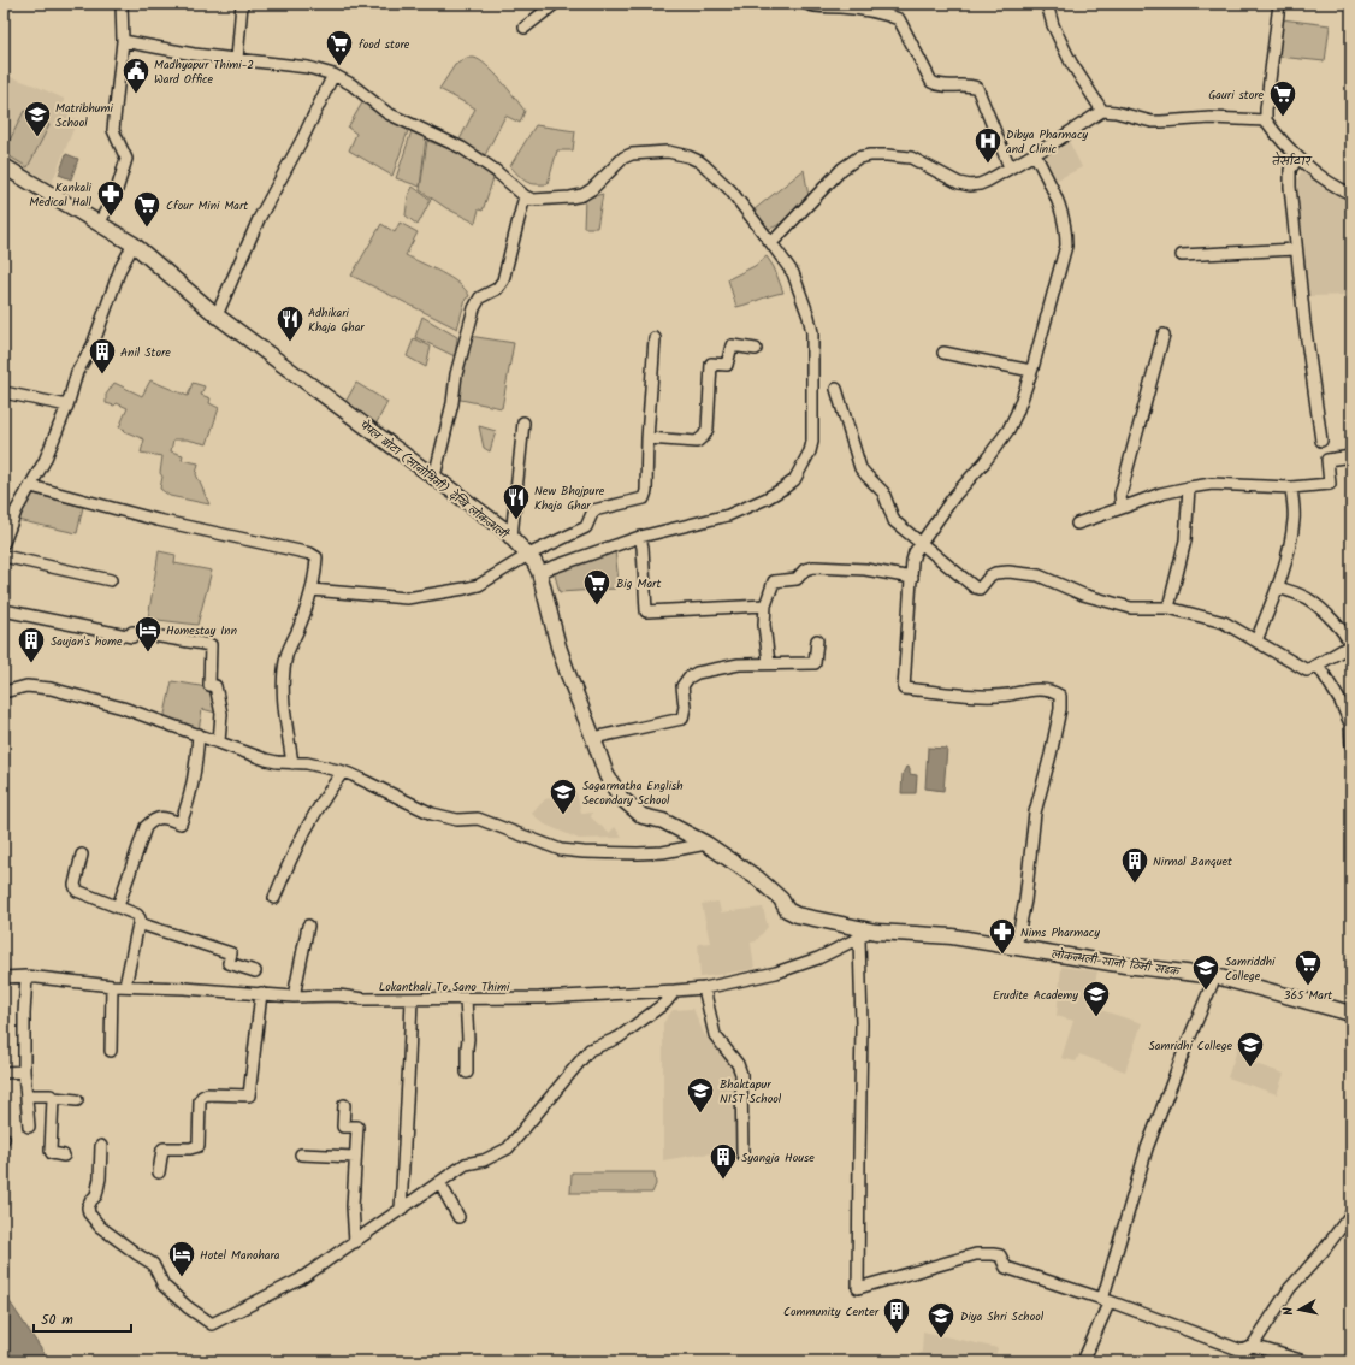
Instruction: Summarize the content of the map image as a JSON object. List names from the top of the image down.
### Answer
{
  "streets": {
    "main road": ["पेपल बोटा (सानोथिमी) देखि लोकन्थली", "लोकन्थली-सानो ठिमी सडक"],
    "street": ["Lokanthali To Sano Thimi"]
  },
  "crossings": [
    ["पेपल बोटा (सानोथिमी) देखि लोकन्थली", "लोकन्थली-सानो ठिमी सडक"],
    ["पेपल बोटा (सानोथिमी) देखि लोकन्थली", "Lokanthali To Sano Thimi"],
    ["लोकन्थली-सानो ठिमी सडक", "Lokanthali To Sano Thimi"]
  ],
  "districts": ["तेर्साटार"],
  "places": {
    "supermarket": [
      "food store",
      "Gauri store",
      "Cfour Mini Mart",
      "Big Mart",
      "365 Mart"
    ],
    "public building": ["Madhyapur Thimi-2 Ward Office"],
    "school or university": [
      "Matribhumi School",
      "Sagarmatha English Secondary School",
      "Samriddhi College",
      "Erudite Academy",
      "Samridhi College",
      "Bhaktapur NIST School",
      "Diya Shri School"
    ],
    "hospital": ["Dibya Pharmacy and Clinic"],
    "pharmacy": ["Kankali Medical Hall", "Nims Pharmacy"],
    "restaurant": ["Adhikari Khaja Ghar", "New Bhojpure Khaja Ghar"],
    "building": [
      "Anil Store",
      "Saujan's home",
      "Nirmal Banquet",
      "Syangja House",
      "Community Center"
    ],
    "hotel": ["Homestay Inn", "Hotel Manohara"]
  },
  "scale_bar": "50 m",
  "north": "left"
}
